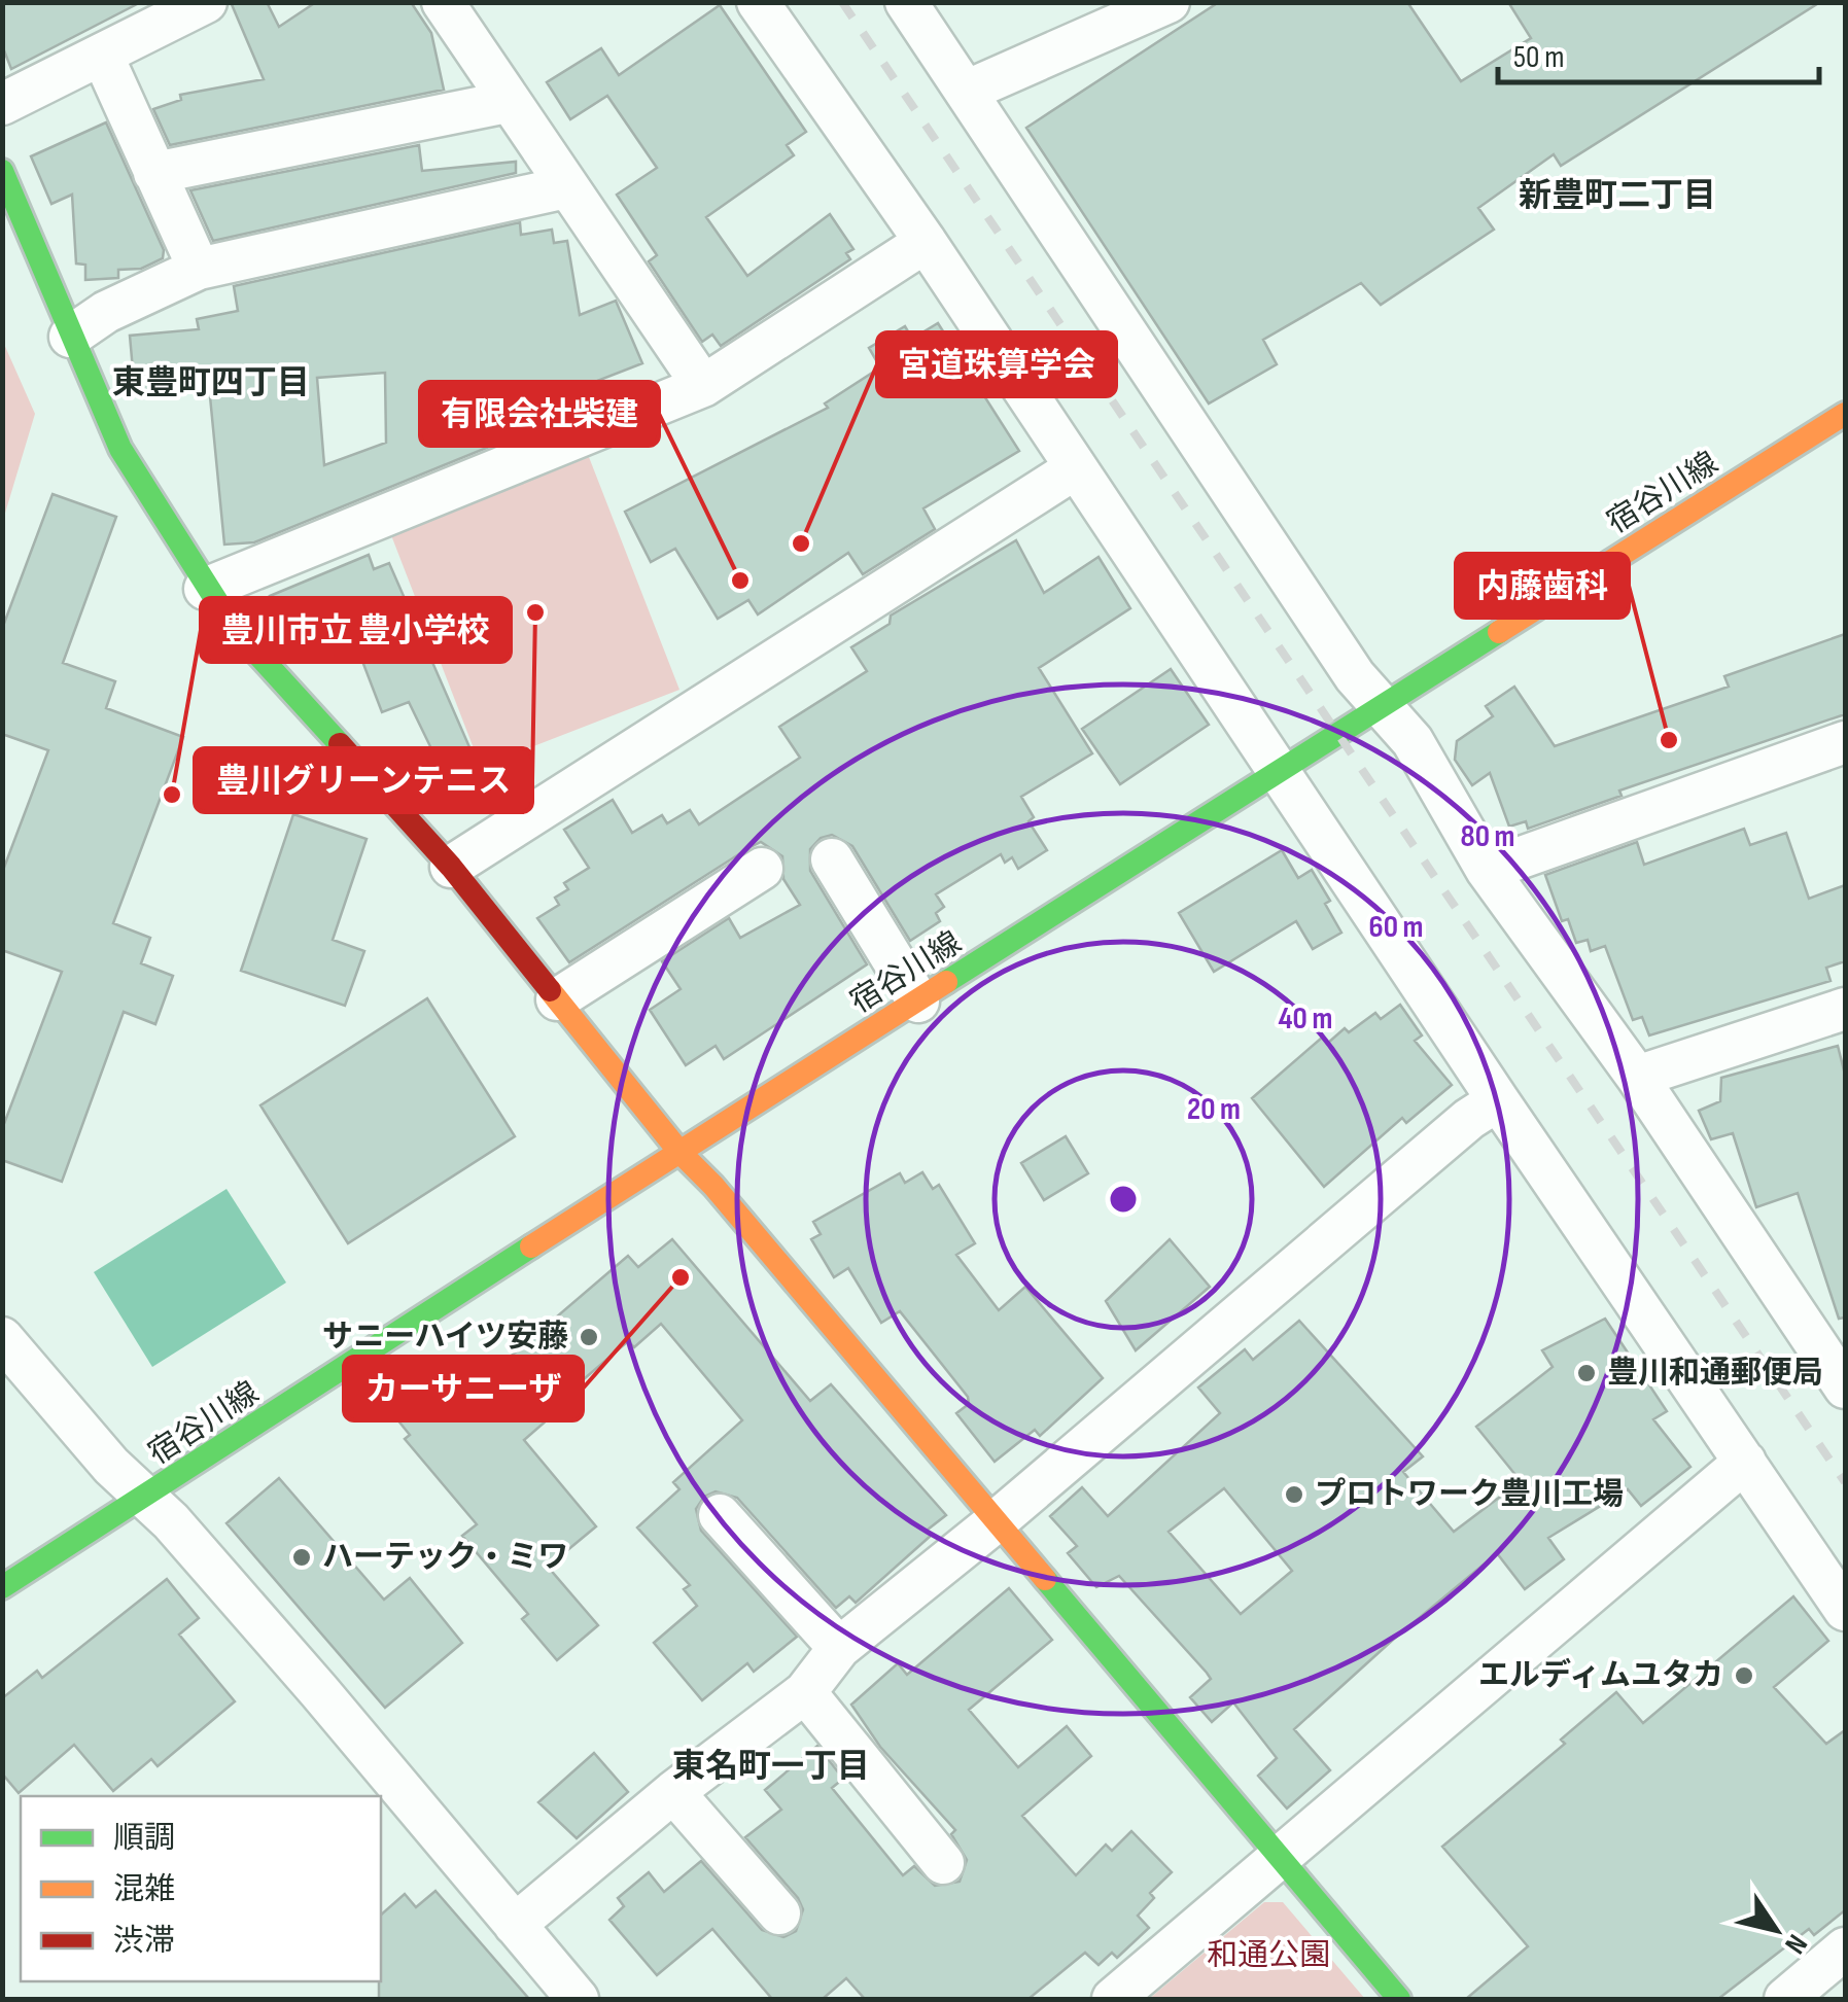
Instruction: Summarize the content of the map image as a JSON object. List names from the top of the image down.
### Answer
{
  "streets": {
    "street": ["宿谷川線"]
  },
  "districts": ["新豊町二丁目", "東豊町四丁目", "東名町一丁目"],
  "parks": ["和通公園"],
  "places": [
    "宮道珠算学会",
    "有限会社柴建",
    "豊川グリーンテニス",
    "内藤歯科",
    "豊川市立 豊小学校",
    "カーサニーザ",
    "サニーハイツ安藤",
    "豊川和通郵便局",
    "プロトワーク豊川工場",
    "ハーテック・ミワ",
    "エルディムユタカ"
  ],
  "legend": ["順調", "混雑", "渋滞"],
  "scale_bar": "50 m",
  "north": "bottom right",
  "rings": [
    "80 m",
    "60 m",
    "40 m",
    "20 m"
  ]
}
